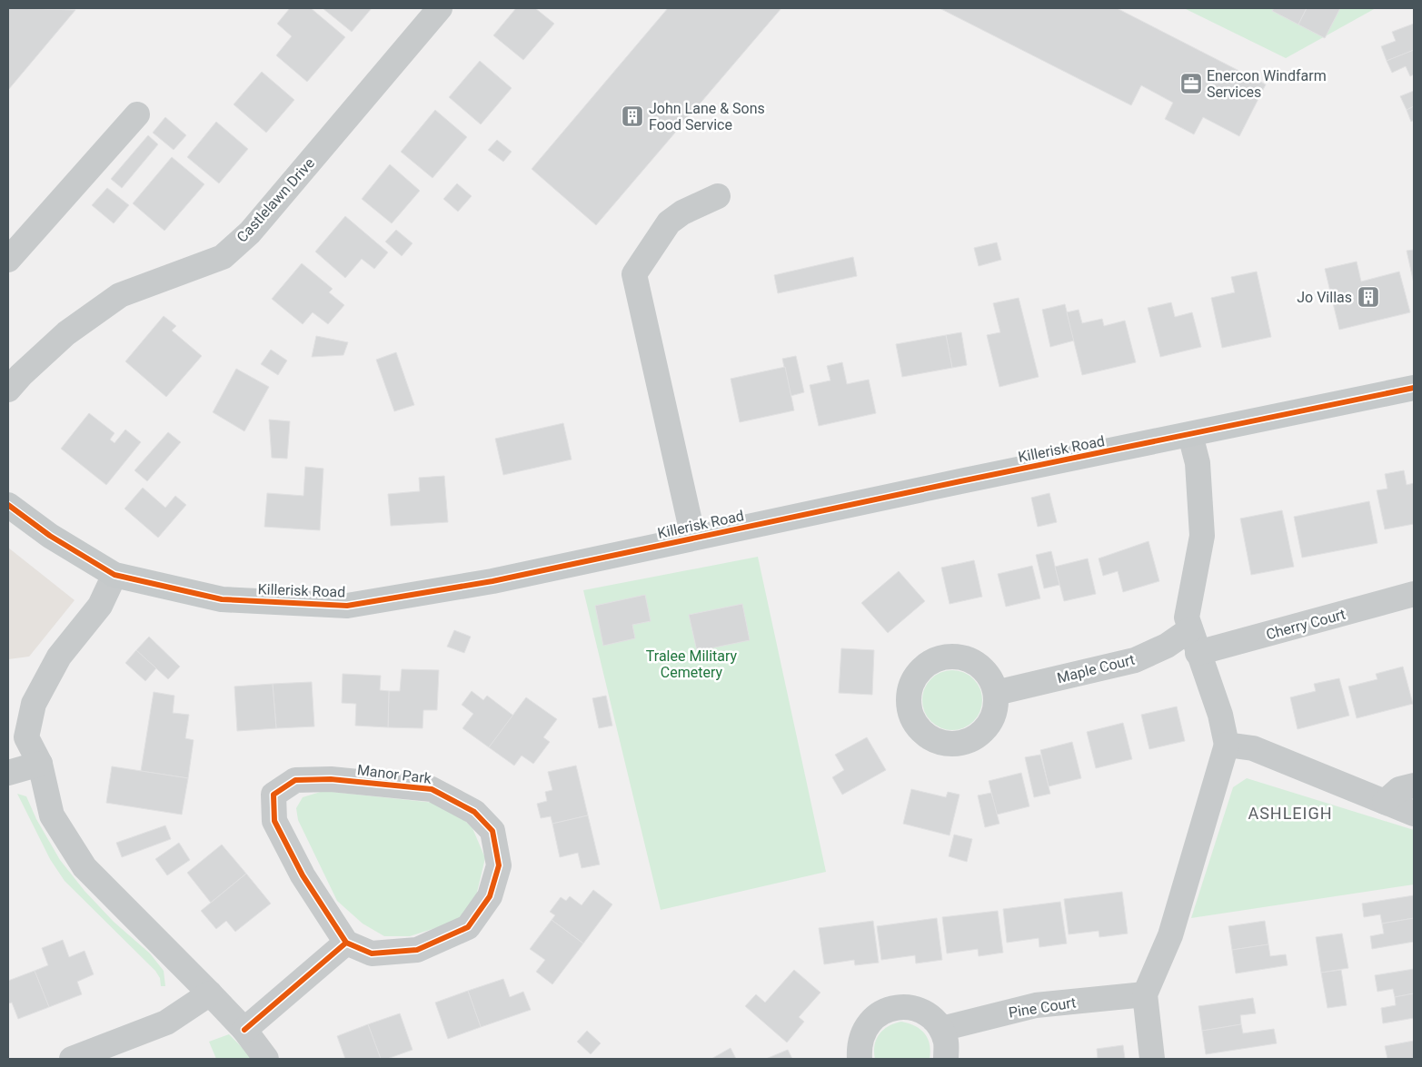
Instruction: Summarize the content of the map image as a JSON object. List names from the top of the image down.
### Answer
{
  "streets": {
    "main road": ["Killerisk Road"],
    "street": [
      "Castlelawn Drive",
      "Cherry Court",
      "Maple Court",
      "Manor Park",
      "Pine Court"
    ]
  },
  "districts": ["ASHLEIGH"],
  "parks": ["Tralee Military Cemetery"],
  "places": {
    "office": ["Enercon Windfarm Services"],
    "building": ["John Lane & Sons Food Service", "Jo Villas"]
  }
}
